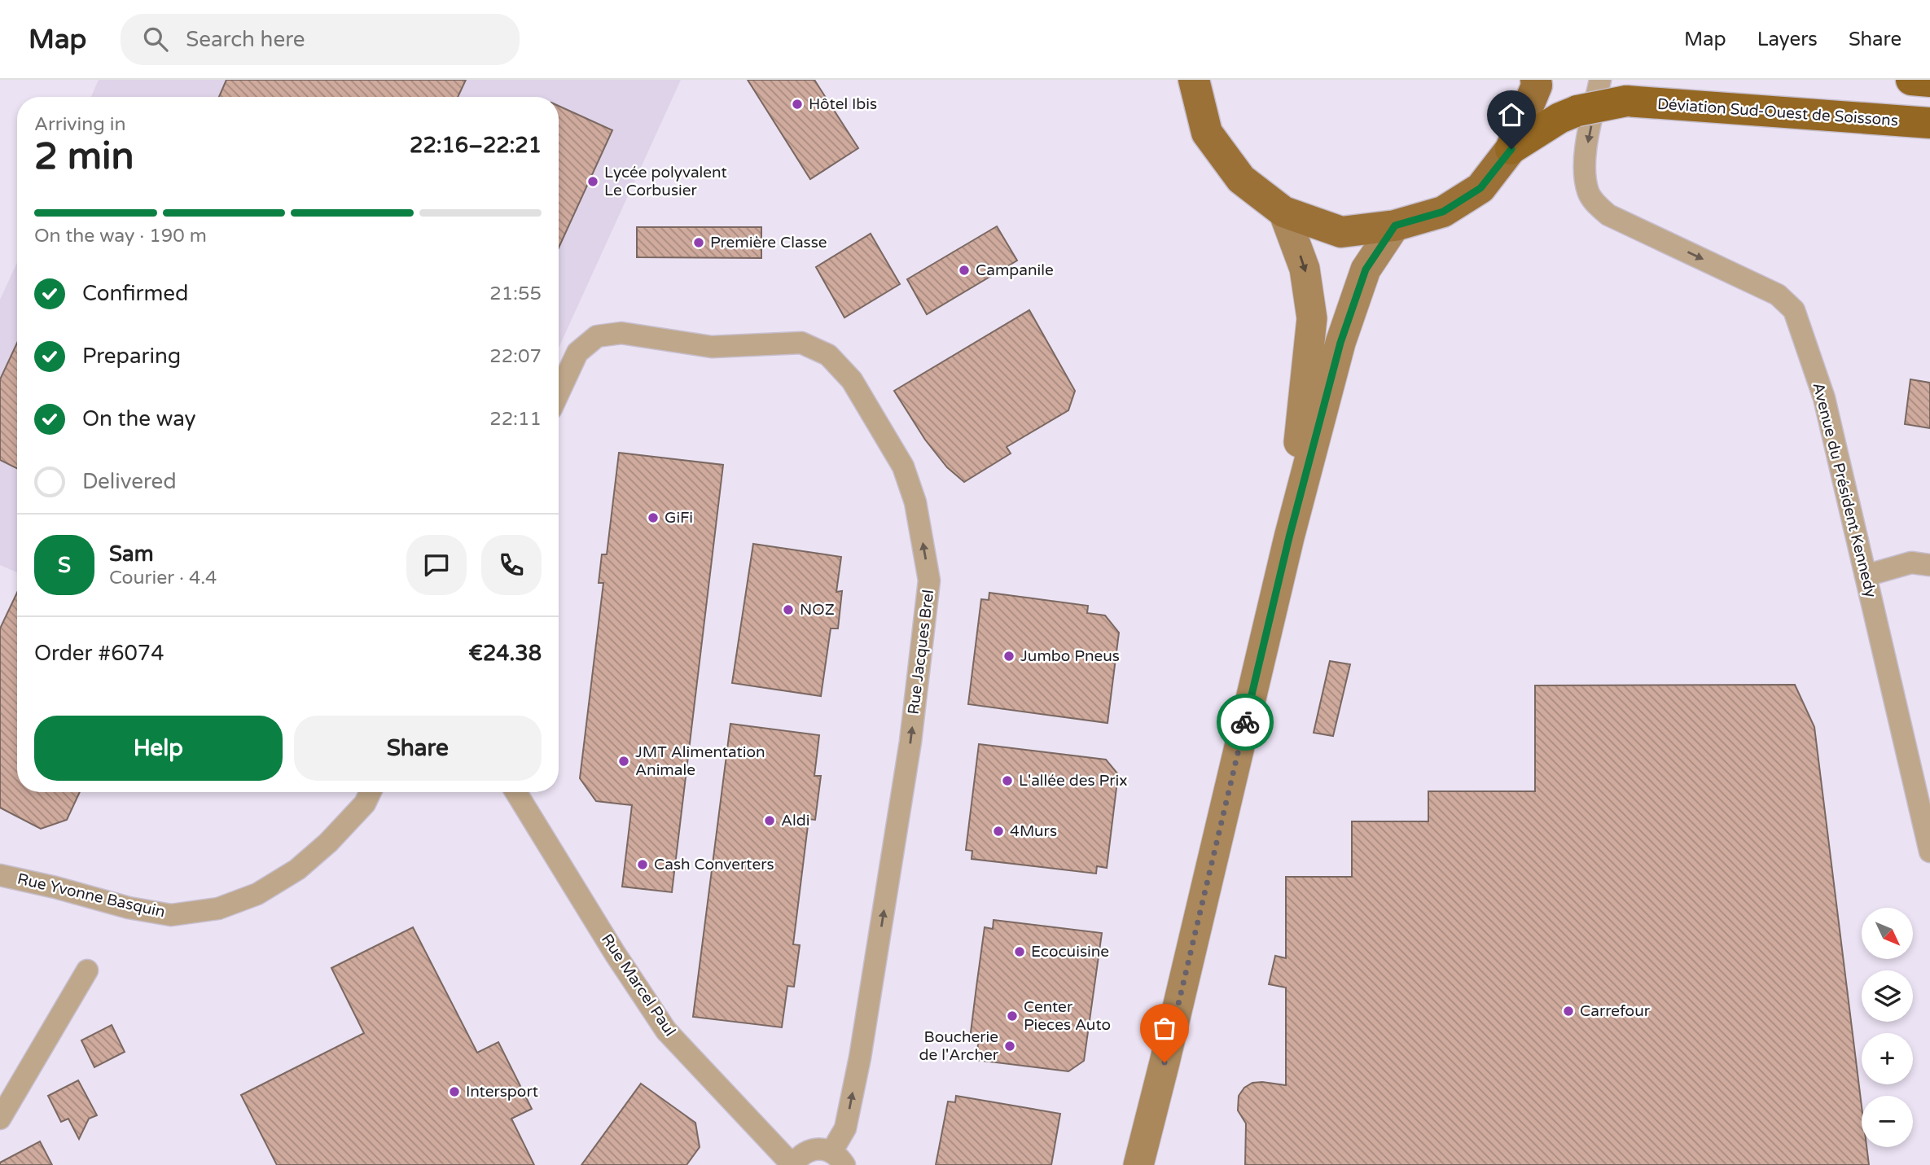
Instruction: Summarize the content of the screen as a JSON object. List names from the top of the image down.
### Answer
{
  "streets": {
    "highway": ["Déviation Sud-Ouest de Soissons"],
    "street": [
      "Avenue du Président Kennedy",
      "Rue Jacques Brel",
      "Rue Yvonne Basquin",
      "Rue Marcel Paul"
    ]
  },
  "one_way": ["Avenue du Président Kennedy"],
  "places": [
    "Hôtel Ibis",
    "Lycée polyvalent Le Corbusier",
    "Première Classe",
    "Campanile",
    "GiFi",
    "NOZ",
    "Jumbo Pneus",
    "JMT Alimentation Animale",
    "L'allée des Prix",
    "Aldi",
    "4Murs",
    "Cash Converters",
    "Ecocuisine",
    "Carrefour",
    "Center Pieces Auto",
    "Boucherie de l'Archer",
    "Intersport"
  ],
  "north": "bottom right",
  "page": {
    "header": "Map",
    "search": "Search here",
    "nav": ["Map", "Layers", "Share"],
    "heading": ["2 min", "Arriving in", "22:16–22:21"],
    "panel": [
      "Sam",
      "Courier · 4.4",
      "Order #6074",
      "€24.38"
    ],
    "bar": "On the way · 190 m",
    "list": [
      ["Confirmed", "21:55"],
      ["Preparing", "22:07"],
      ["On the way", "22:11"],
      "Delivered"
    ],
    "round": "S",
    "buttons": ["Help", "Share"],
    "map_buttons": ["+", "−"]
  }
}
